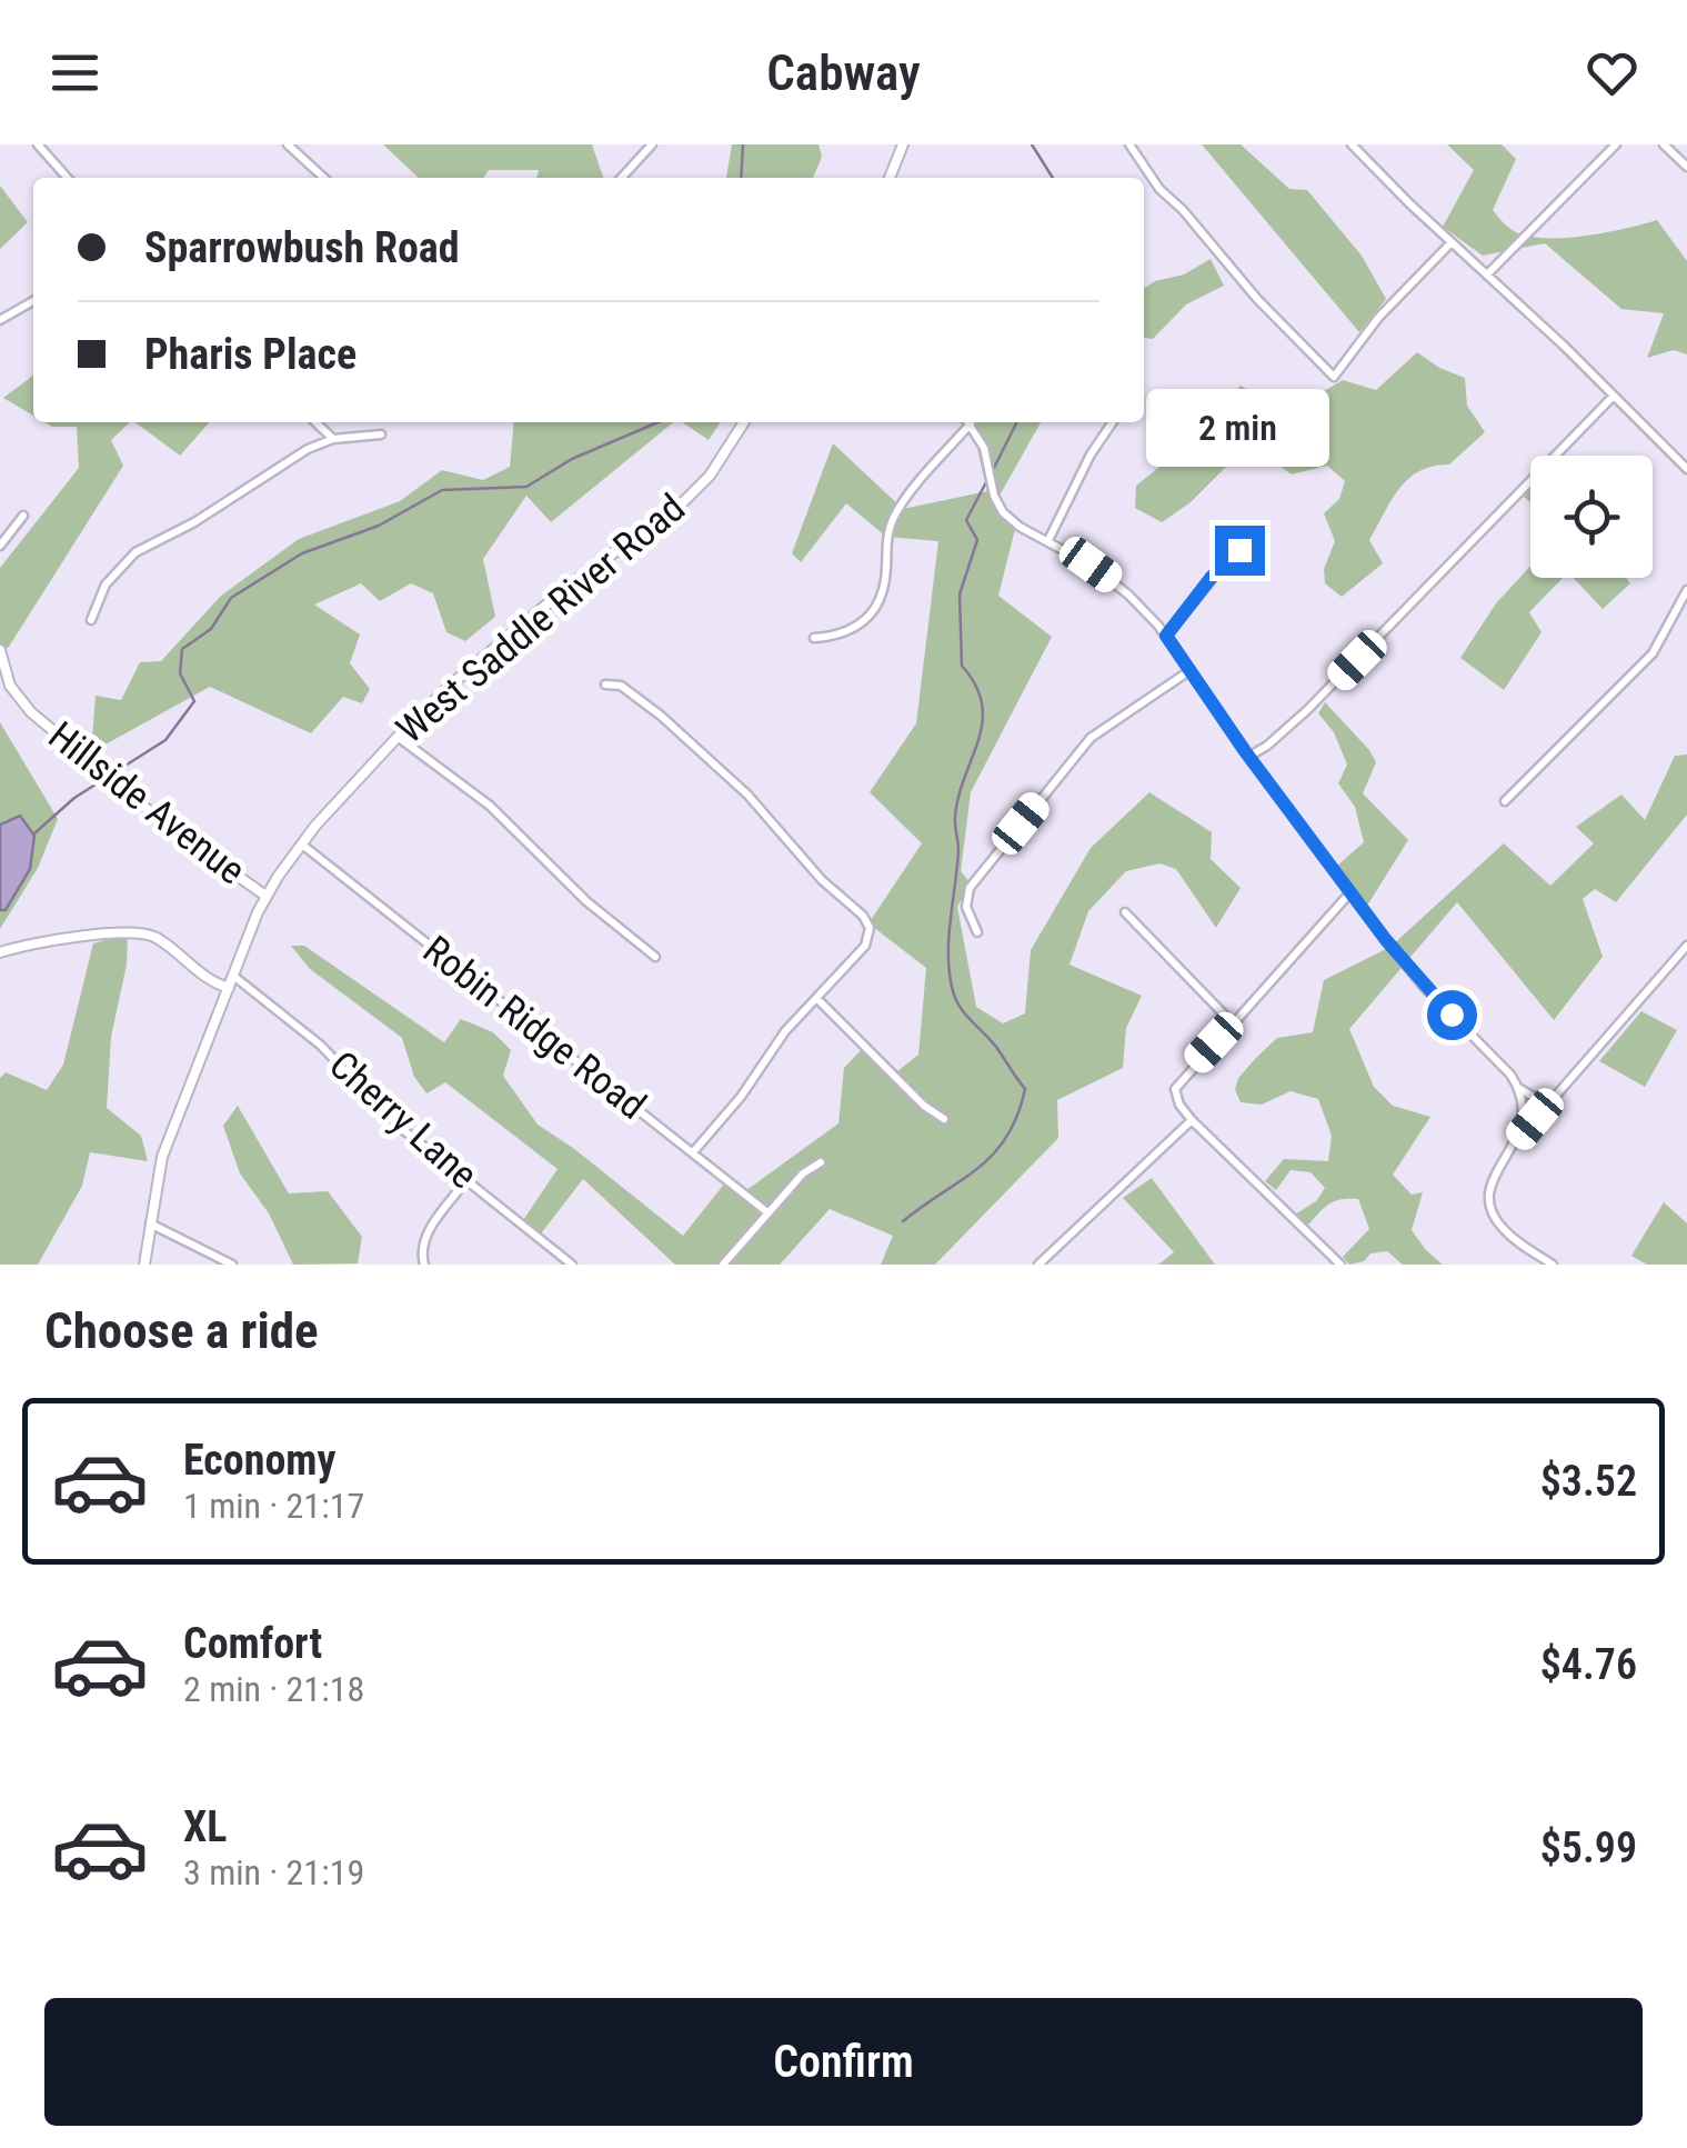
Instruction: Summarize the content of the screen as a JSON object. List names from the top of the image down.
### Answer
{
  "streets": {
    "street": [
      "West Saddle River Road",
      "Hillside Avenue",
      "Robin Ridge Road",
      "Cherry Lane"
    ]
  },
  "crossings": [
    ["West Saddle River Road", "Hillside Avenue"],
    ["West Saddle River Road", "Robin Ridge Road"],
    ["West Saddle River Road", "Cherry Lane"]
  ],
  "page": {
    "header": "Cabway",
    "banner": ["Sparrowbush Road", "Pharis Place"],
    "bubble": "2 min",
    "heading": "Choose a ride",
    "list": [
      {
        "name": "Economy",
        "note": "1 min · 21:17",
        "value": "$3.52"
      },
      {
        "name": "Comfort",
        "note": "2 min · 21:18",
        "value": "$4.76"
      },
      {
        "name": "XL",
        "note": "3 min · 21:19",
        "value": "$5.99"
      }
    ],
    "buttons": "Confirm"
  }
}
